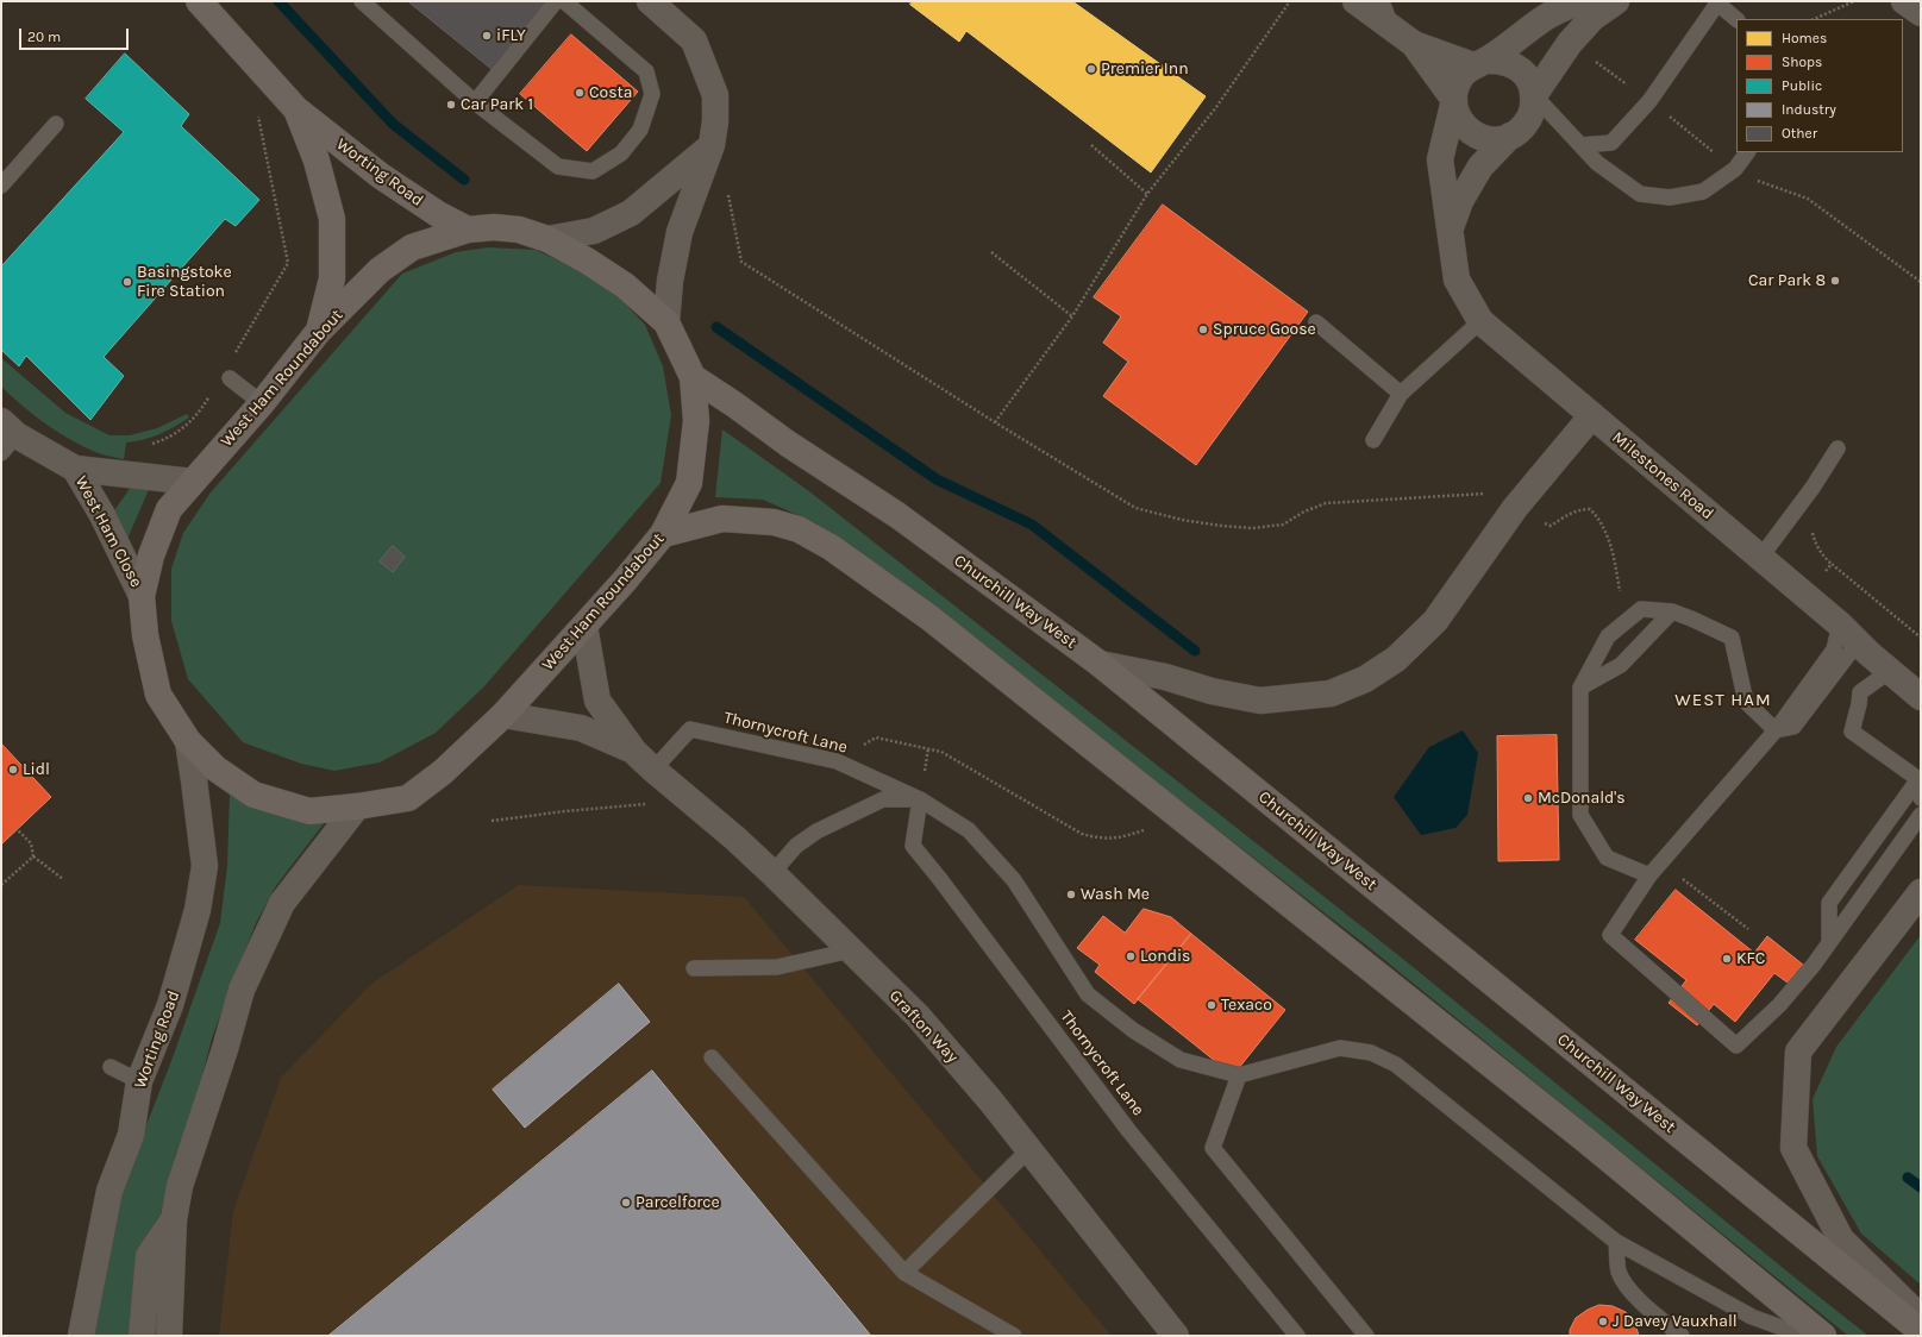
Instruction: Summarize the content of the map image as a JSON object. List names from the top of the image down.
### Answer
{
  "streets": {
    "main road": ["Worting Road", "West Ham Roundabout", "Churchill Way West"],
    "street": ["Milestones Road", "West Ham Close", "Grafton Way"],
    "lane": ["Thornycroft Lane"]
  },
  "crossings": [
    ["Worting Road", "West Ham Roundabout"],
    ["West Ham Roundabout", "West Ham Close"],
    ["West Ham Roundabout", "Churchill Way West"],
    ["West Ham Roundabout", "Grafton Way"],
    ["Thornycroft Lane", "Grafton Way"]
  ],
  "districts": ["WEST HAM"],
  "places": [
    "iFLY",
    "Premier Inn",
    "Costa",
    "Car Park 1",
    "Car Park 8",
    "Basingstoke Fire Station",
    "Spruce Goose",
    "Lidl",
    "McDonald's",
    "Wash Me",
    "Londis",
    "KFC",
    "Texaco",
    "Parcelforce",
    "J Davey Vauxhall"
  ],
  "legend": [
    "Homes",
    "Shops",
    "Public",
    "Industry",
    "Other"
  ],
  "scale_bar": "20 m"
}
